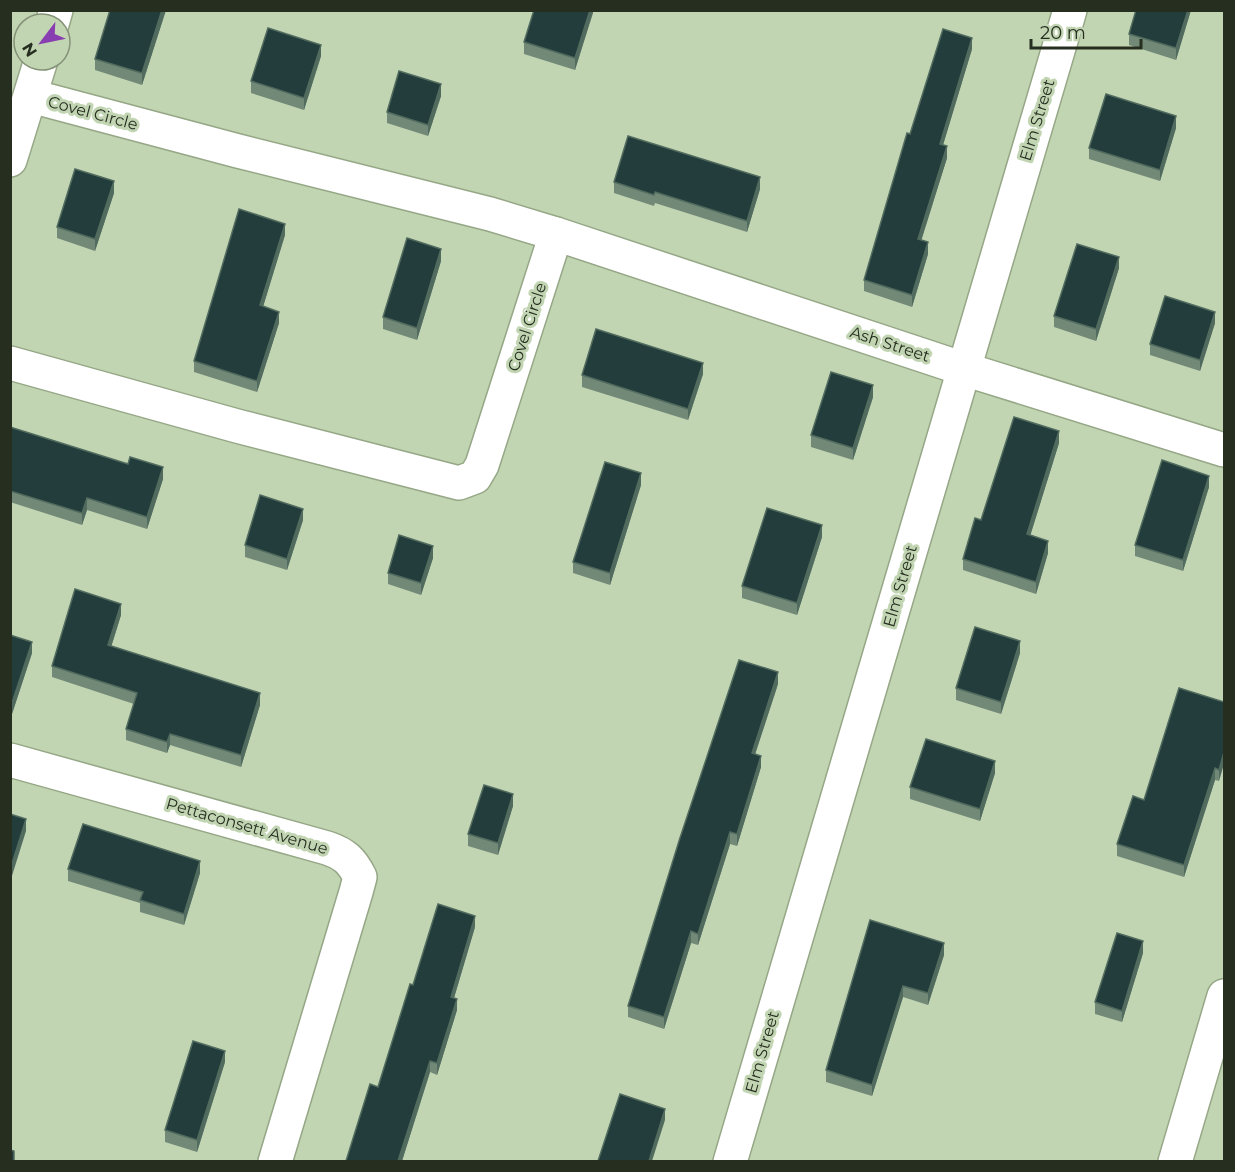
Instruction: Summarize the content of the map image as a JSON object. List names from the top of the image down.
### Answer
{
  "streets": {
    "street": [
      "Covel Circle",
      "Elm Street",
      "Ash Street",
      "Pettaconsett Avenue"
    ]
  },
  "crossings": [
    ["Covel Circle", "Ash Street"],
    ["Elm Street", "Ash Street"]
  ],
  "scale_bar": "20 m",
  "north": "bottom left"
}
